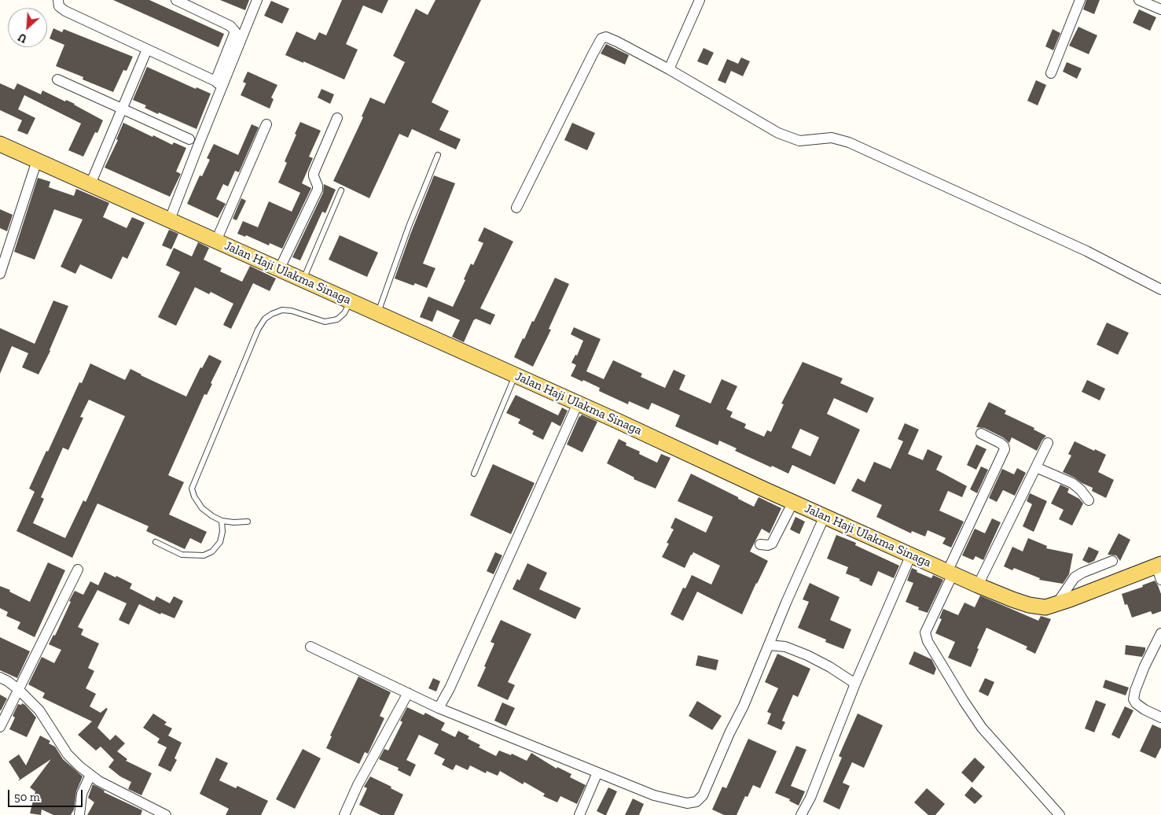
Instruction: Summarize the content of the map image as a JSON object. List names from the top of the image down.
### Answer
{
  "streets": {
    "main road": ["Jalan Haji Ulakma Sinaga"]
  },
  "scale_bar": "50 m",
  "north": "bottom left"
}
